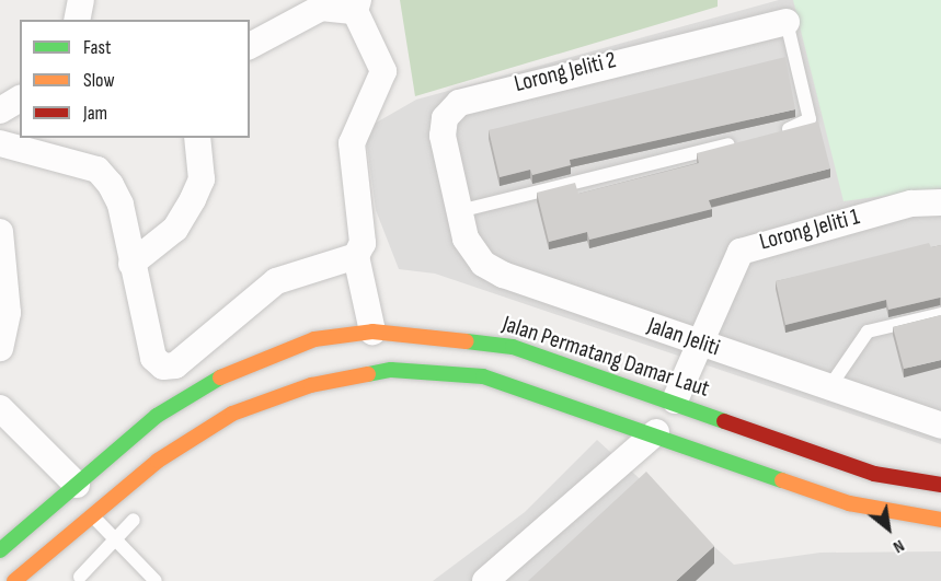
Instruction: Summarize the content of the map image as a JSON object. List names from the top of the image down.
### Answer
{
  "streets": {
    "highway": ["Jalan Permatang Damar Laut"],
    "street": ["Lorong Jeliti 2", "Lorong Jeliti 1", "Jalan Jeliti"]
  },
  "crossings": [
    ["Lorong Jeliti 2", "Jalan Jeliti"],
    ["Lorong Jeliti 1", "Jalan Jeliti"],
    ["Lorong Jeliti 1", "Jalan Permatang Damar Laut"]
  ],
  "legend": ["Fast", "Slow", "Jam"],
  "north": "bottom right"
}
